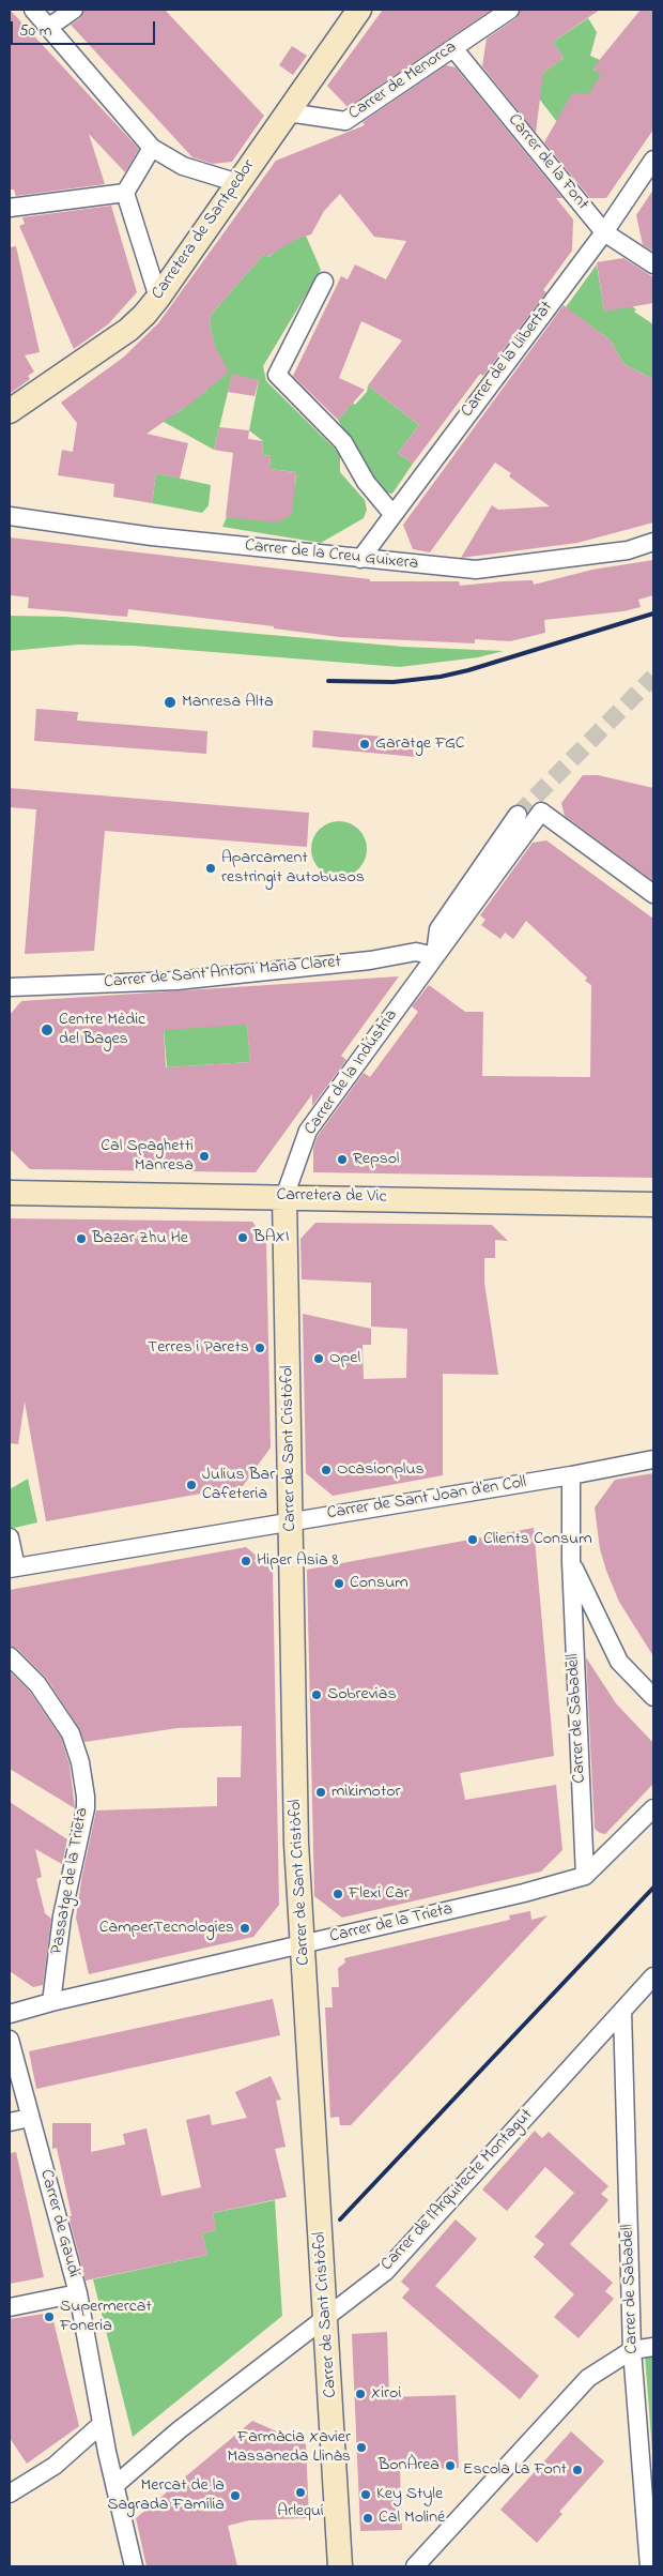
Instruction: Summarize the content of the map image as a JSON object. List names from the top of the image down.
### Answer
{
  "streets": {
    "street": [
      "Carrer de Menorca",
      "Carrer de la Font",
      "Carretera de Santpedor",
      "Carrer de la Llibertat",
      "Carrer de la Creu Guixera",
      "Carrer de Sant Antoni Maria Claret",
      "Carrer de la Indústria",
      "Carretera de Vic",
      "Carrer de Sant Cristòfol",
      "Carrer de Sant Joan d'en Coll",
      "Carrer de Sabadell",
      "Passatge de la Trieta",
      "Carrer de la Trieta",
      "Carrer de l'Arquitecte Montagut",
      "Carrer de Gaudí"
    ]
  },
  "crossings": [
    ["Carrer de Menorca", "Carrer de la Font"],
    ["Carrer de Menorca", "Carretera de Santpedor"],
    ["Carrer de la Font", "Carrer de la Llibertat"],
    ["Carrer de la Llibertat", "Carrer de la Creu Guixera"],
    ["Carrer de Sant Antoni Maria Claret", "Carrer de la Indústria"],
    ["Carrer de la Indústria", "Carretera de Vic"],
    ["Carrer de la Indústria", "Carrer de Sant Cristòfol"],
    ["Carretera de Vic", "Carrer de Sant Cristòfol"],
    ["Carrer de Sant Cristòfol", "Carrer de Sant Joan d'en Coll"],
    ["Carrer de Sant Cristòfol", "Carrer de la Trieta"],
    ["Carrer de Sant Cristòfol", "Carrer de l'Arquitecte Montagut"],
    ["Carrer de Sant Joan d'en Coll", "Carrer de Sabadell"],
    ["Carrer de Sabadell", "Carrer de la Trieta"],
    ["Carrer de Sabadell", "Carrer de l'Arquitecte Montagut"],
    ["Passatge de la Trieta", "Carrer de la Trieta"],
    ["Carrer de l'Arquitecte Montagut", "Carrer de Gaudí"]
  ],
  "places": [
    "Manresa Alta",
    "Garatge FGC",
    "Aparcament restringit autobusos",
    "Centre Mèdic del Bages",
    "Cal Spaghetti Manresa",
    "Repsol",
    "BAXI",
    "Bazar Zhu He",
    "Terres i Parets",
    "Opel",
    "Ocasionplus",
    "Julius Bar Cafeteria",
    "Clients Consum",
    "Hiper Asia 8",
    "Consum",
    "Sobrevias",
    "mikimotor",
    "Flexi Car",
    "CamperTecnologies",
    "Supermercat Foneria",
    "Xiroi",
    "Farmàcia Xavier Massaneda Llinàs",
    "BonÀrea",
    "Escola La Font",
    "Arlequí",
    "Key Style",
    "Mercat de la Sagrada Família",
    "Cal Moliné"
  ],
  "scale_bar": "50 m"
}
